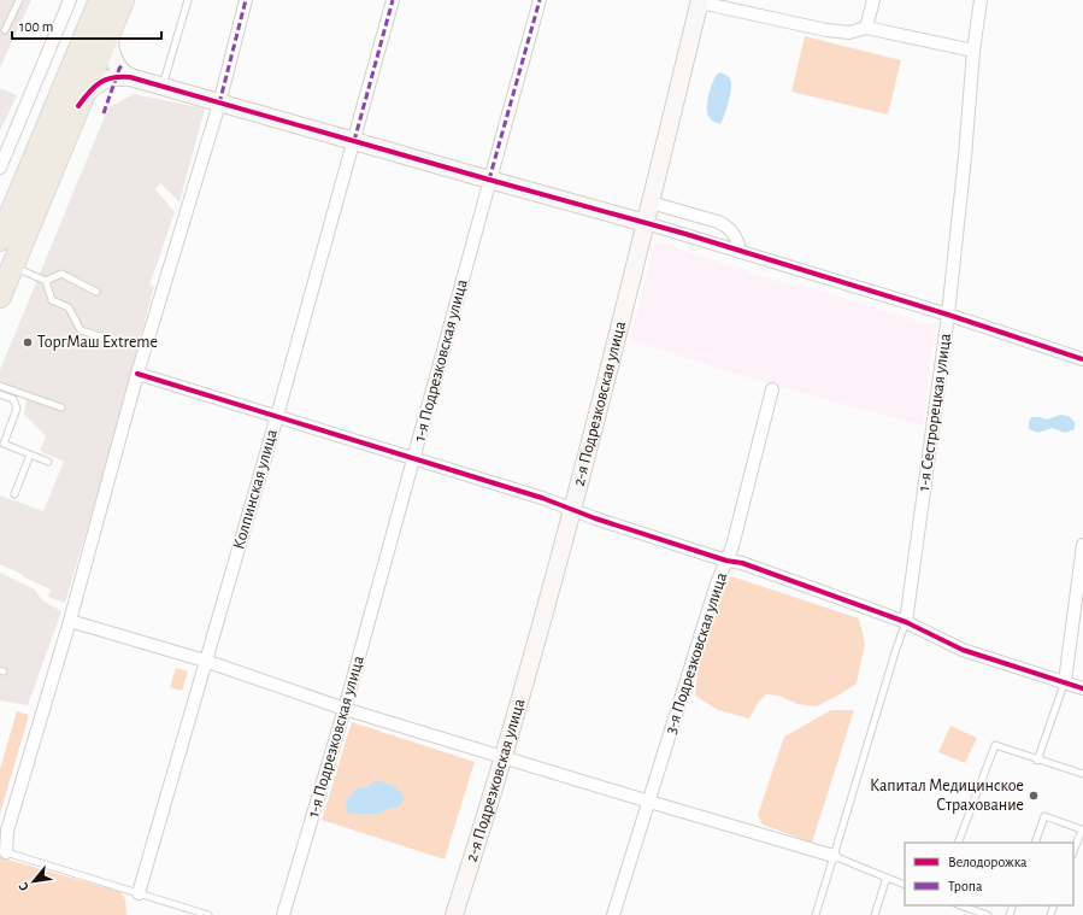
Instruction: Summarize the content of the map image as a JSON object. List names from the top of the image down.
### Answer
{
  "streets": {
    "street": [
      "1-я Подрезковская улица",
      "2-я Подрезковская улица",
      "1-я Сестрорецкая улица",
      "Колпинская улица",
      "3-я Подрезковская улица"
    ]
  },
  "places": ["ТоргМаш Extreme", "Капитал Медицинское Страхование"],
  "legend": ["Велодорожка", "Тропа"],
  "scale_bar": "100 m",
  "north": "bottom left"
}
